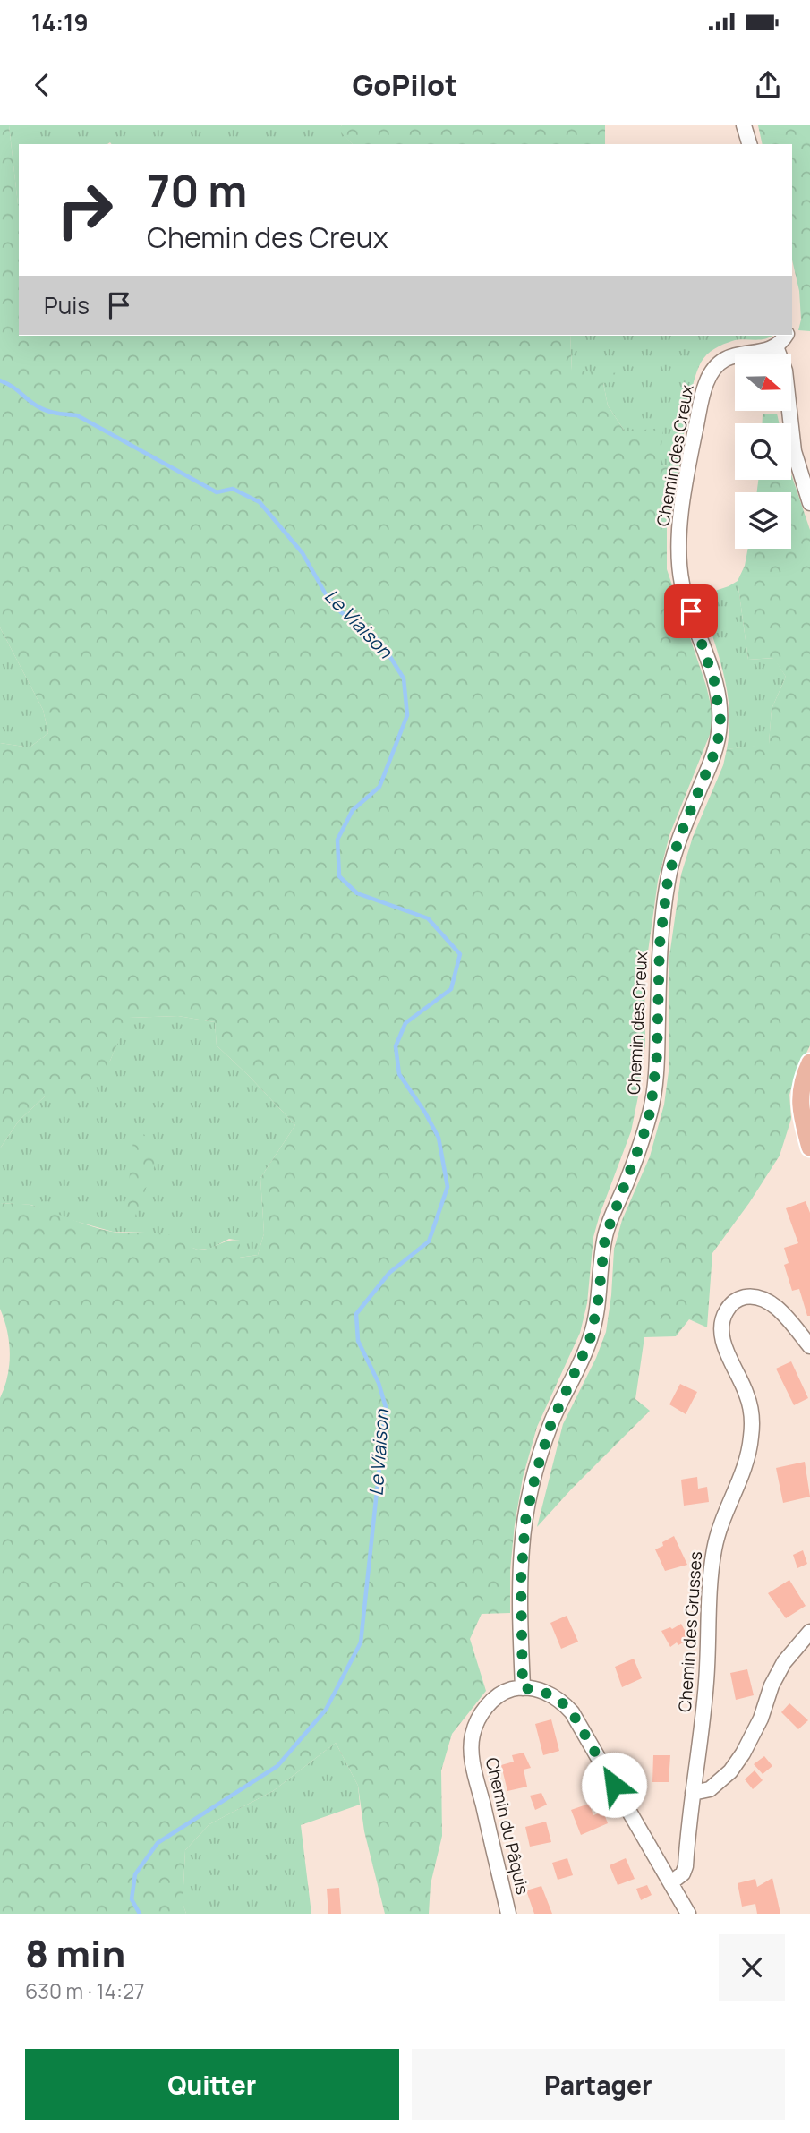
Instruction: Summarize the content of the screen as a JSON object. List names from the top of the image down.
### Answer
{
  "streets": {
    "street": ["Chemin des Creux", "Chemin des Grusses", "Chemin du Pâquis"]
  },
  "crossings": [
    ["Chemin des Creux", "Chemin du Pâquis"]
  ],
  "water": ["Le Viaison"],
  "north": "right",
  "page": {
    "status": "14:19",
    "header": "GoPilot",
    "turn": ["70 m", "Chemin des Creux"],
    "then": "Puis",
    "heading": ["8 min", "630 m · 14:27"],
    "buttons": ["Quitter", "Partager"]
  }
}
